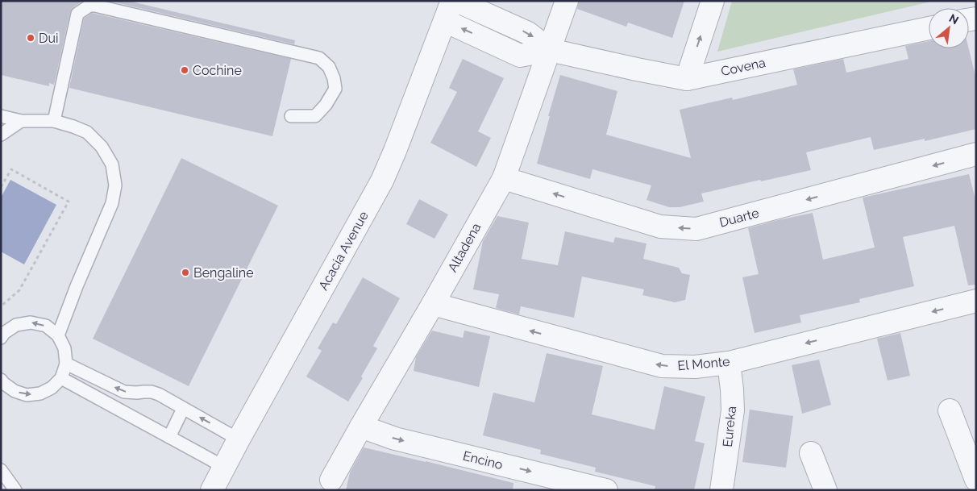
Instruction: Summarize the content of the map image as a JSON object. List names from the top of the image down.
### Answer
{
  "streets": {
    "street": [
      "Covena",
      "Duarte",
      "Altadena",
      "Acacia Avenue",
      "El Monte",
      "Eureka",
      "Encino"
    ]
  },
  "crossings": [
    ["Covena", "Altadena"],
    ["Covena", "Acacia Avenue"],
    ["Duarte", "Altadena"],
    ["Altadena", "El Monte"],
    ["Altadena", "Encino"],
    ["El Monte", "Eureka"]
  ],
  "one_way": ["Duarte", "El Monte", "Encino"],
  "places": ["Dui", "Cochine", "Bengaline"],
  "north": "top right"
}
